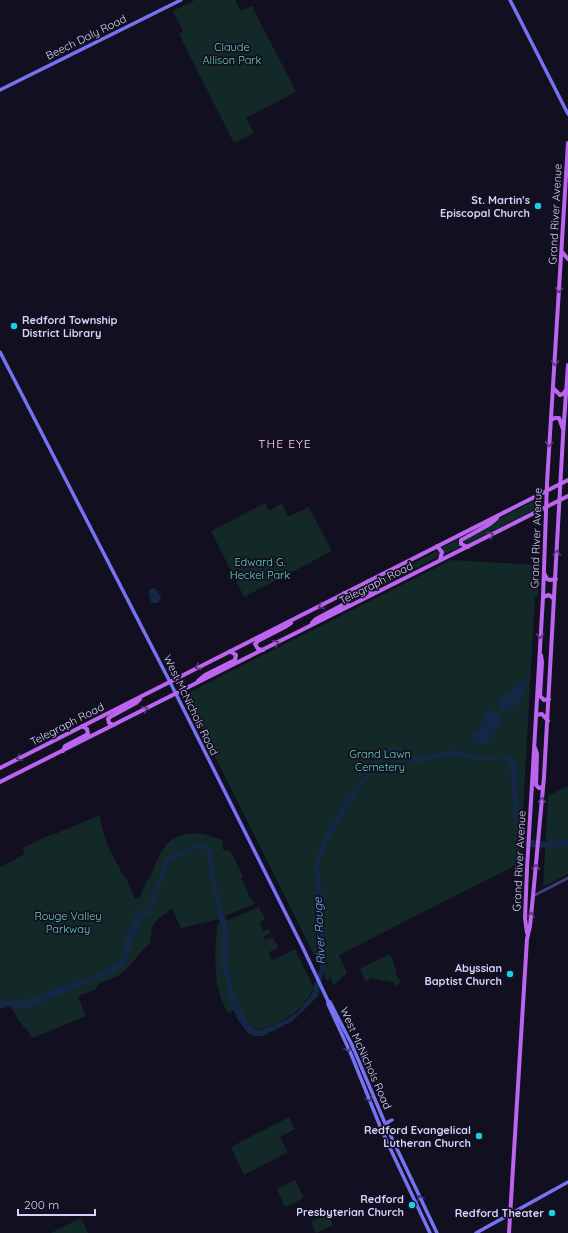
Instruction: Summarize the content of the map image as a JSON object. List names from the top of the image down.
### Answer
{
  "streets": {
    "main road": [
      "Beech Daly Road",
      "Grand River Avenue",
      "Telegraph Road",
      "West McNichols Road"
    ]
  },
  "crossings": [
    ["Grand River Avenue", "Telegraph Road"],
    ["Telegraph Road", "West McNichols Road"]
  ],
  "districts": ["THE EYE"],
  "water": ["River Rouge"],
  "parks": [
    "Claude Allison Park",
    "Edward G. Heckel Park",
    "Grand Lawn Cemetery",
    "Rouge Valley Parkway"
  ],
  "places": [
    "St. Martin's Episcopal Church",
    "Redford Township District Library",
    "Abyssian Baptist Church",
    "Redford Evangelical Lutheran Church",
    "Redford Presbyterian Church",
    "Redford Theater"
  ],
  "scale_bar": "200 m"
}
